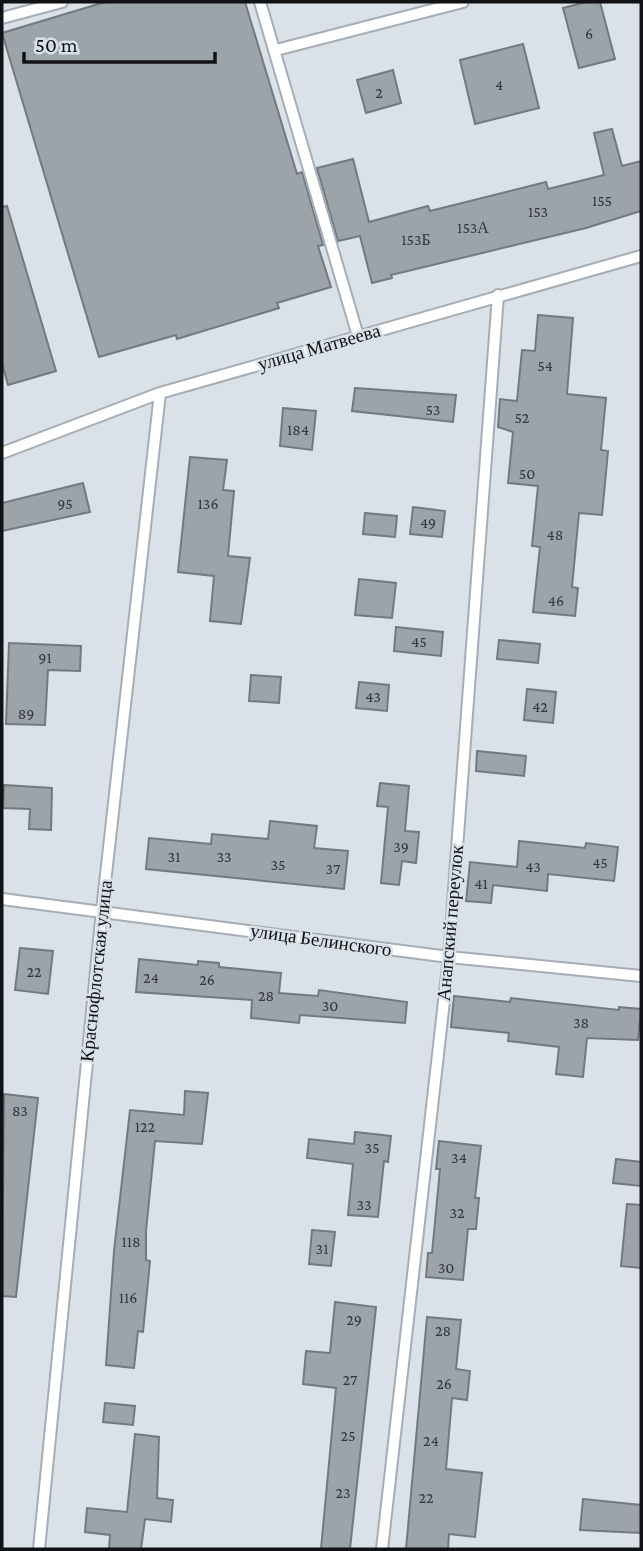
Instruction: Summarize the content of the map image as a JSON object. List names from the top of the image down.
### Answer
{
  "streets": {
    "lane": [
      "улица Матвеева",
      "Анапский переулок",
      "улица Белинского",
      "Краснофлотская улица"
    ]
  },
  "crossings": [
    ["улица Матвеева", "Анапский переулок"],
    ["улица Матвеева", "Краснофлотская улица"],
    ["Анапский переулок", "улица Белинского"],
    ["улица Белинского", "Краснофлотская улица"]
  ],
  "house_numbers": [
    "6",
    "4",
    "2",
    "155",
    "153",
    "153А",
    "153Б",
    "54",
    "53",
    "52",
    "184",
    "50",
    "95",
    "136",
    "49",
    "48",
    "46",
    "45",
    "91",
    "43",
    "42",
    "89",
    "39",
    "31",
    "33",
    "45",
    "35",
    "43",
    "37",
    "41",
    "22",
    "24",
    "26",
    "28",
    "30",
    "38",
    "83",
    "122",
    "35",
    "34",
    "33",
    "32",
    "118",
    "31",
    "30",
    "116",
    "29",
    "28",
    "27",
    "26",
    "25",
    "24",
    "23",
    "22"
  ],
  "scale_bar": "50 m"
}
